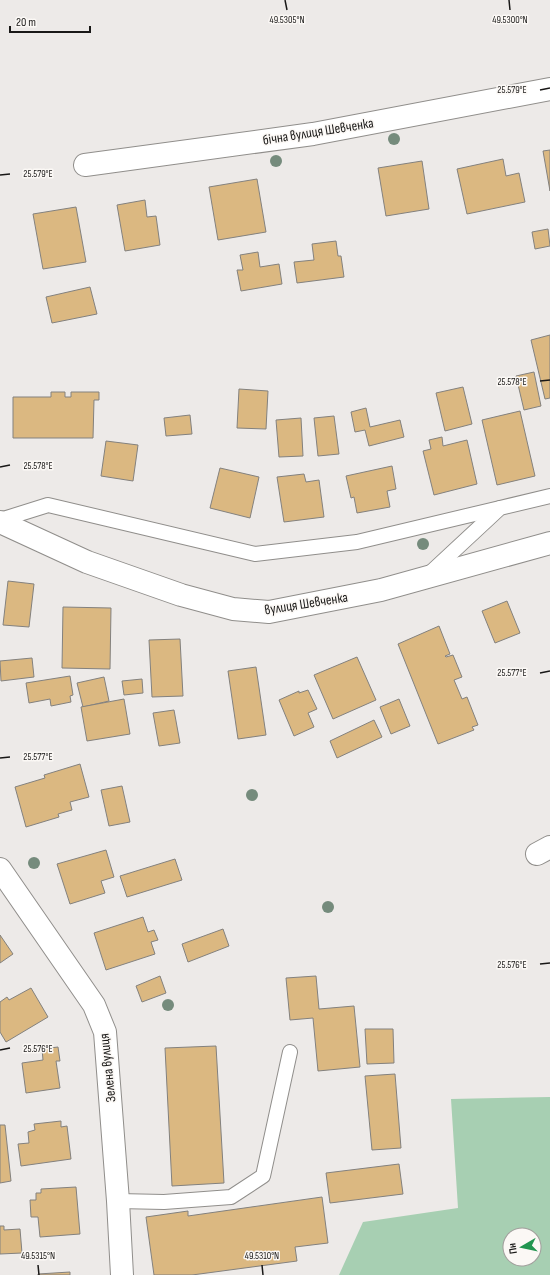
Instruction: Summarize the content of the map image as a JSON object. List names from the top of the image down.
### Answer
{
  "streets": {
    "street": ["бічна вулиця Шевченка", "вулиця Шевченка", "Зелена вулиця"]
  },
  "scale_bar": "20 m",
  "north": "left",
  "coordinates": [
    "49.5305°N",
    "49.5300°N",
    "25.579°E",
    "25.578°E",
    "25.577°E",
    "25.576°E",
    "49.5315°N",
    "49.5310°N"
  ]
}
